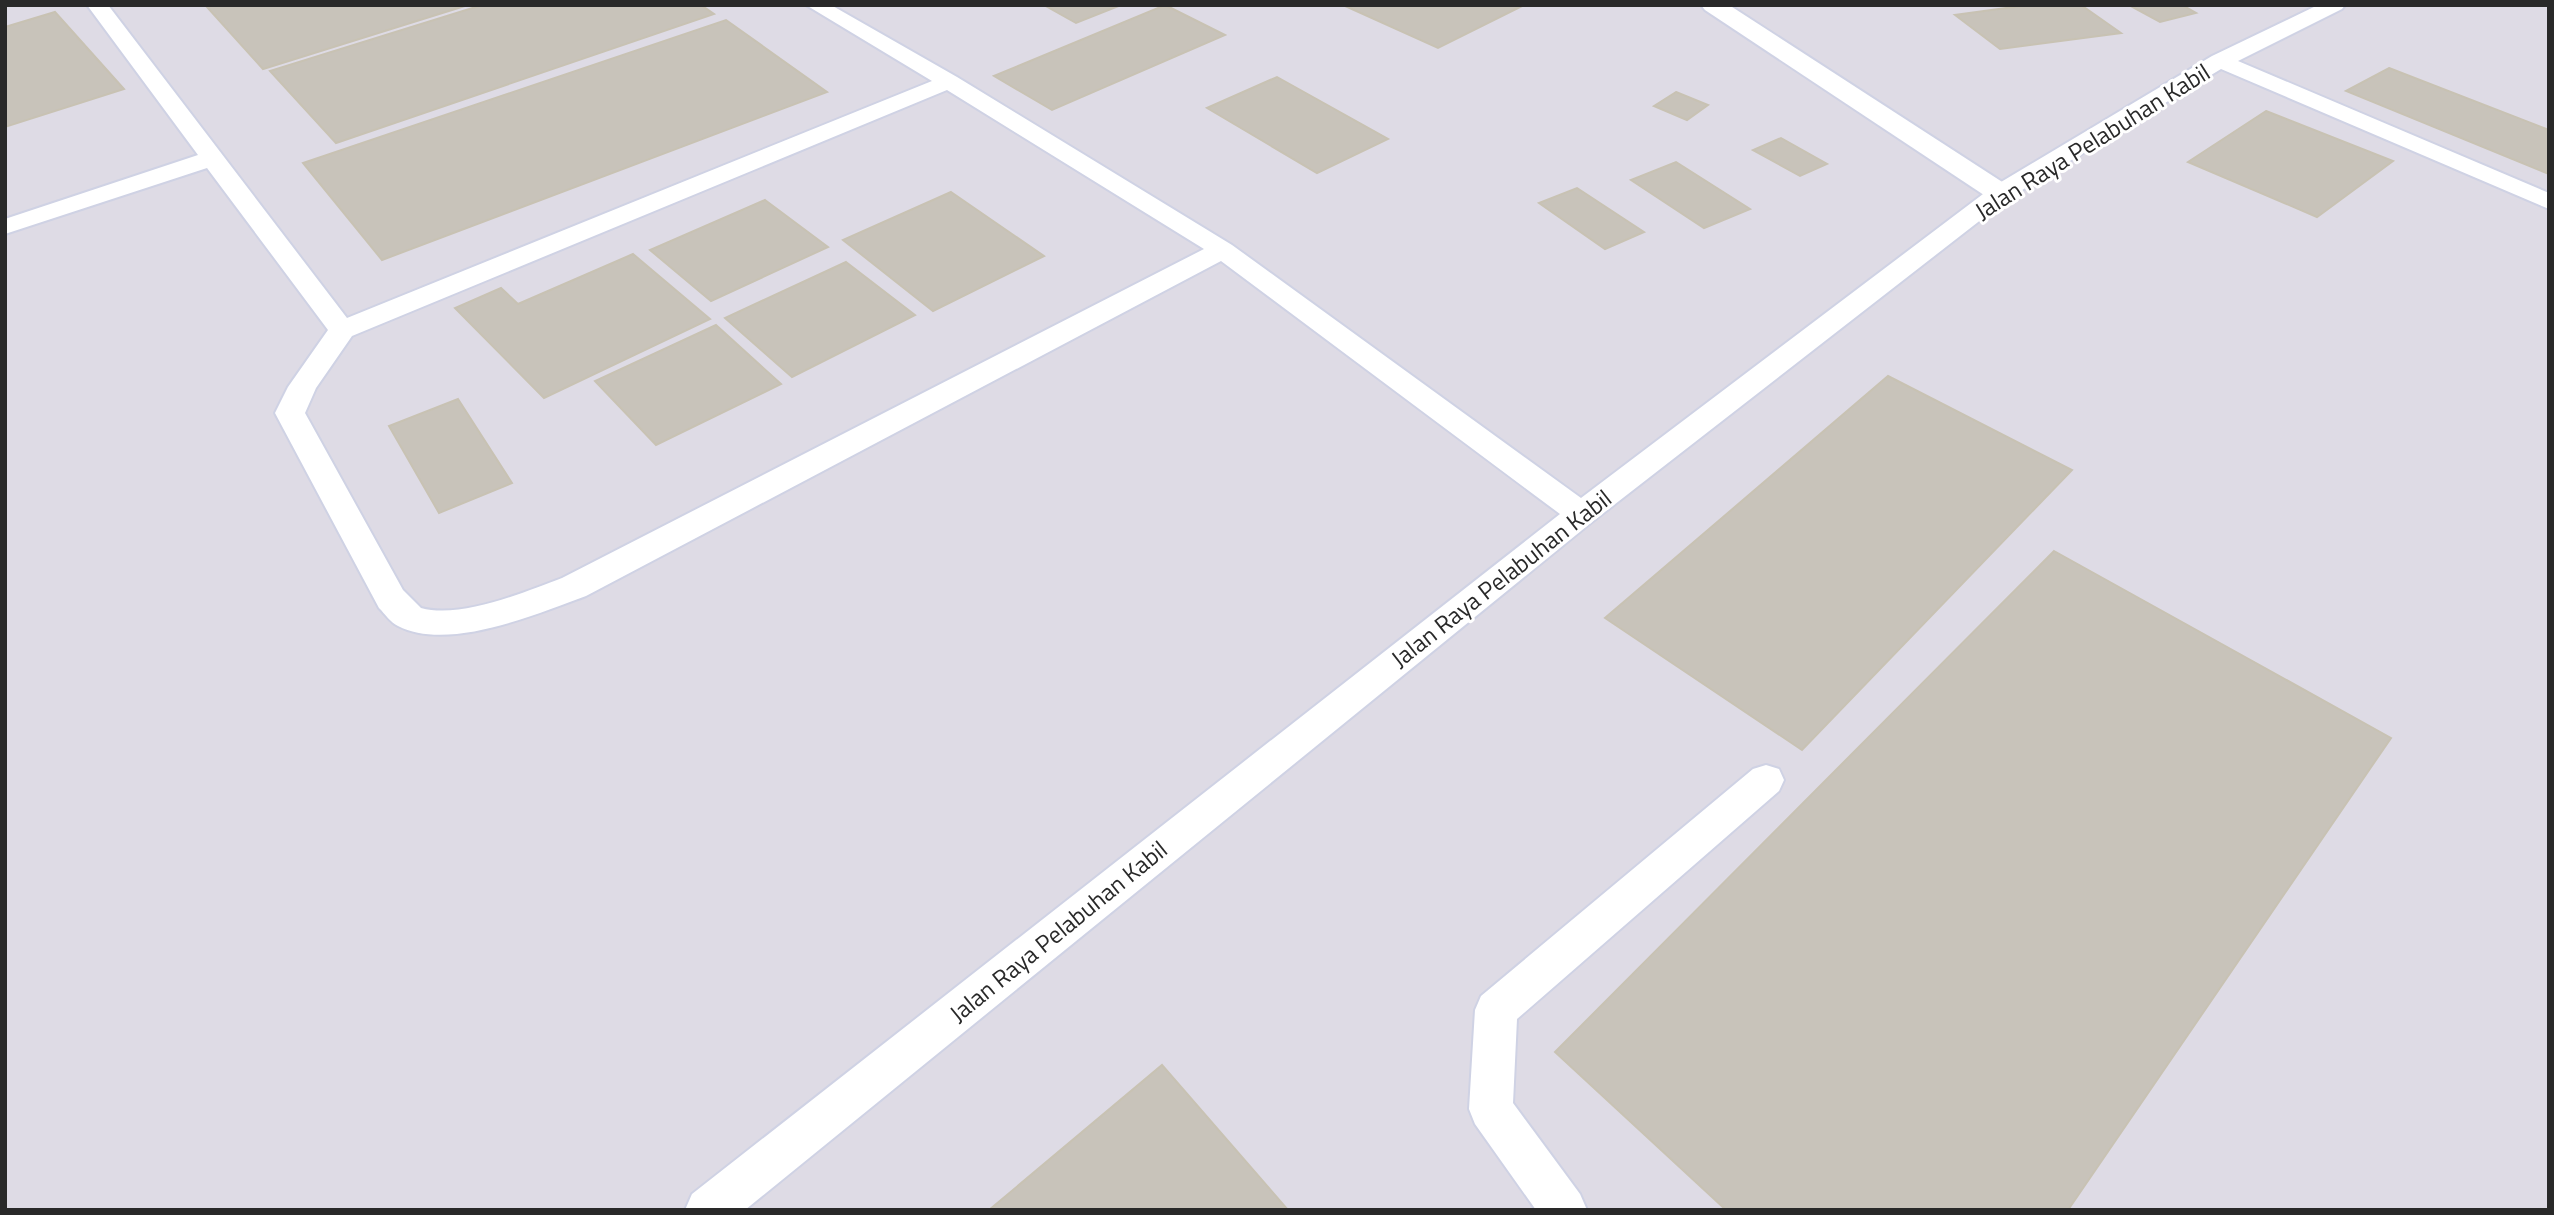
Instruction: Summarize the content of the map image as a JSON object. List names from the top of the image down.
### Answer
{
  "streets": {
    "lane": ["Jalan Raya Pelabuhan Kabil"]
  }
}
